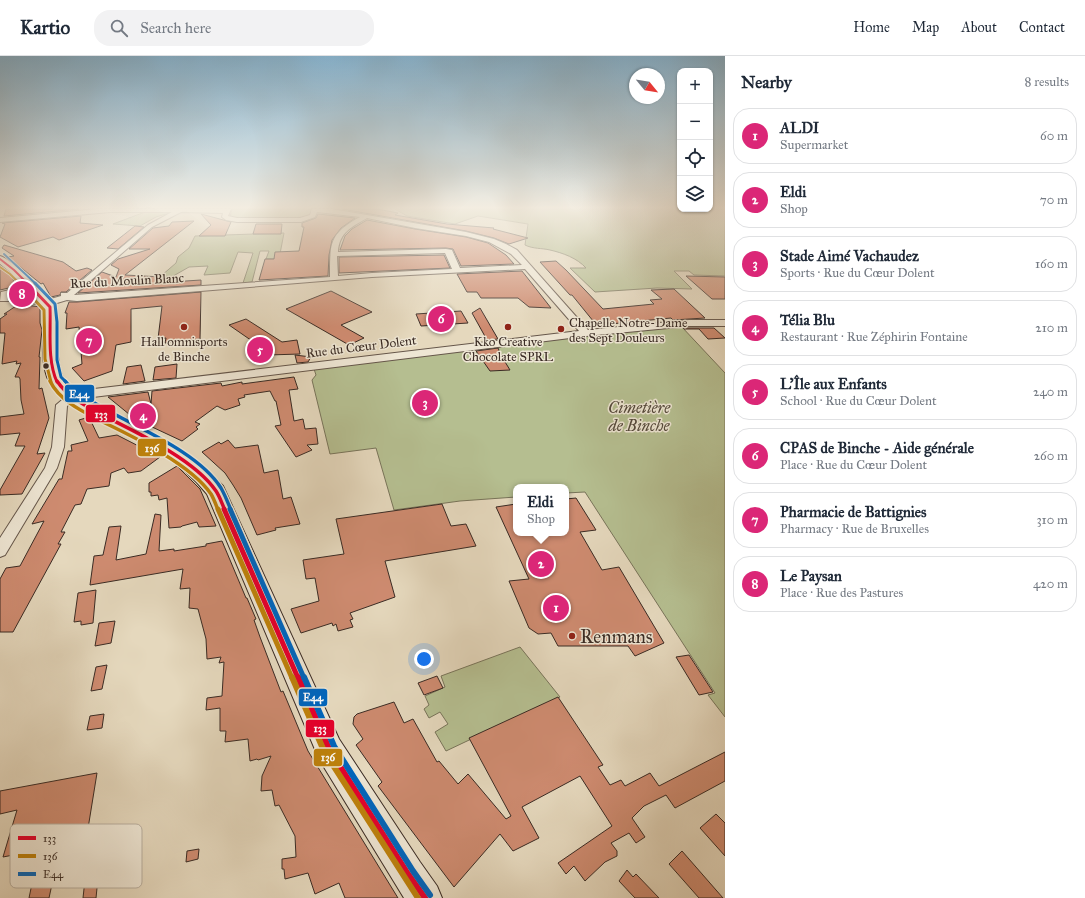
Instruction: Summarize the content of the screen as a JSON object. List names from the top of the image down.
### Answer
{
  "streets": {
    "street": ["Rue du Moulin Blanc", "Rue du Cœur Dolent"]
  },
  "parks": ["Cimetière de Binche"],
  "places": [
    "Hall omnisports de Binche",
    "Kko Creative Chocolate SPRL",
    "Chapelle Notre-Dame des Sept Douleurs",
    "Renmans"
  ],
  "lines": ["transit line E44", "transit line 133", "transit line 136"],
  "legend": ["133", "136", "E44"],
  "north": "bottom right",
  "page": {
    "header": "Kartio",
    "search": "Search here",
    "nav": [
      "Home",
      "Map",
      "About",
      "Contact"
    ],
    "heading": ["Nearby", "8 results"],
    "map_buttons": ["+", "−"],
    "list": [
      {
        "mark": "1",
        "name": "ALDI",
        "note": "Supermarket",
        "value": "60 m"
      },
      {
        "mark": "2",
        "name": "Eldi",
        "note": "Shop",
        "value": "70 m"
      },
      {
        "mark": "3",
        "name": "Stade Aimé Vachaudez",
        "note": "Sports · Rue du Cœur Dolent",
        "value": "160 m"
      },
      {
        "mark": "4",
        "name": "Télia Blu",
        "note": "Restaurant · Rue Zéphirin Fontaine",
        "value": "210 m"
      },
      {
        "mark": "5",
        "name": "L'Île aux Enfants",
        "note": "School · Rue du Cœur Dolent",
        "value": "240 m"
      },
      {
        "mark": "6",
        "name": "CPAS de Binche - Aide générale",
        "note": "Place · Rue du Cœur Dolent",
        "value": "260 m"
      },
      {
        "mark": "7",
        "name": "Pharmacie de Battignies",
        "note": "Pharmacy · Rue de Bruxelles",
        "value": "310 m"
      },
      {
        "mark": "8",
        "name": "Le Paysan",
        "note": "Place · Rue des Pastures",
        "value": "420 m"
      }
    ],
    "pins": [
      "8",
      "6",
      "7",
      "5",
      "3",
      "4",
      "2",
      "1"
    ],
    "popup": ["Eldi", "Shop"]
  }
}
